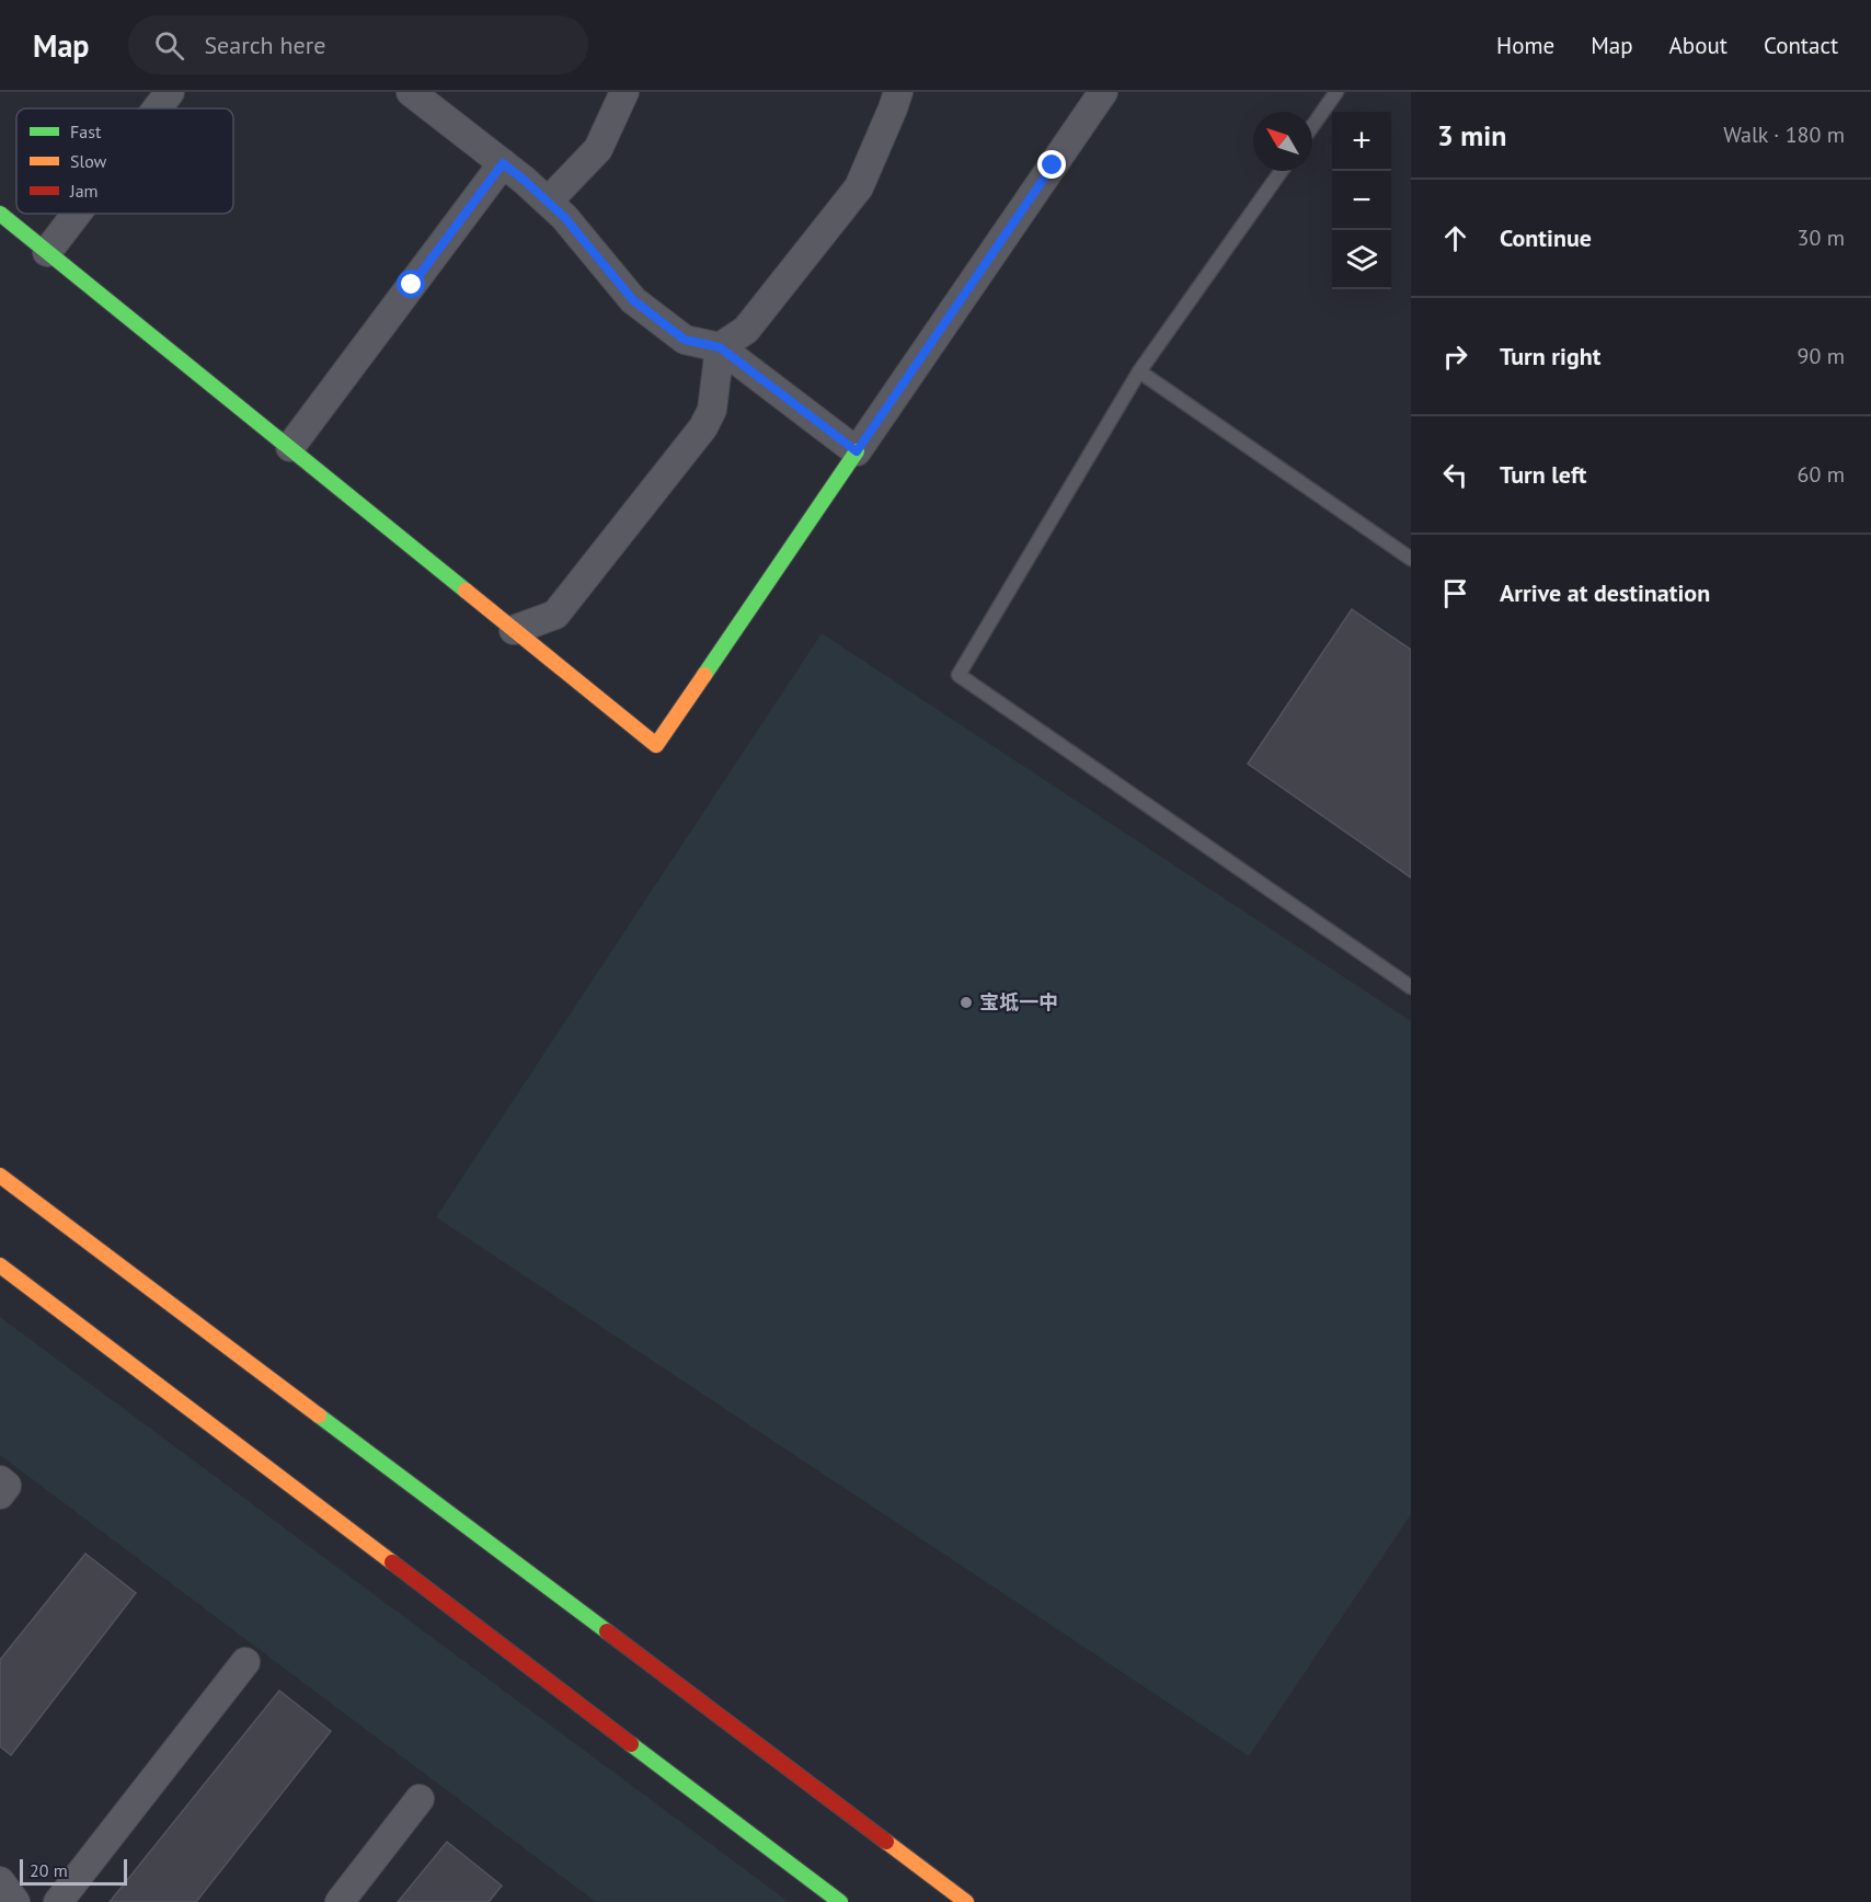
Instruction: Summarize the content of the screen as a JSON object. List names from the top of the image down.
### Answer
{
  "places": ["宝坻一中"],
  "legend": ["Fast", "Slow", "Jam"],
  "scale_bar": "20 m",
  "north": "top left",
  "page": {
    "header": "Map",
    "search": "Search here",
    "nav": [
      "Home",
      "Map",
      "About",
      "Contact"
    ],
    "heading": ["3 min", "Walk · 180 m"],
    "map_buttons": ["+", "−"],
    "list": [
      ["Continue", "30 m"],
      ["Turn right", "90 m"],
      ["Turn left", "60 m"],
      "Arrive at destination"
    ],
    "scale": "20 m"
  }
}
